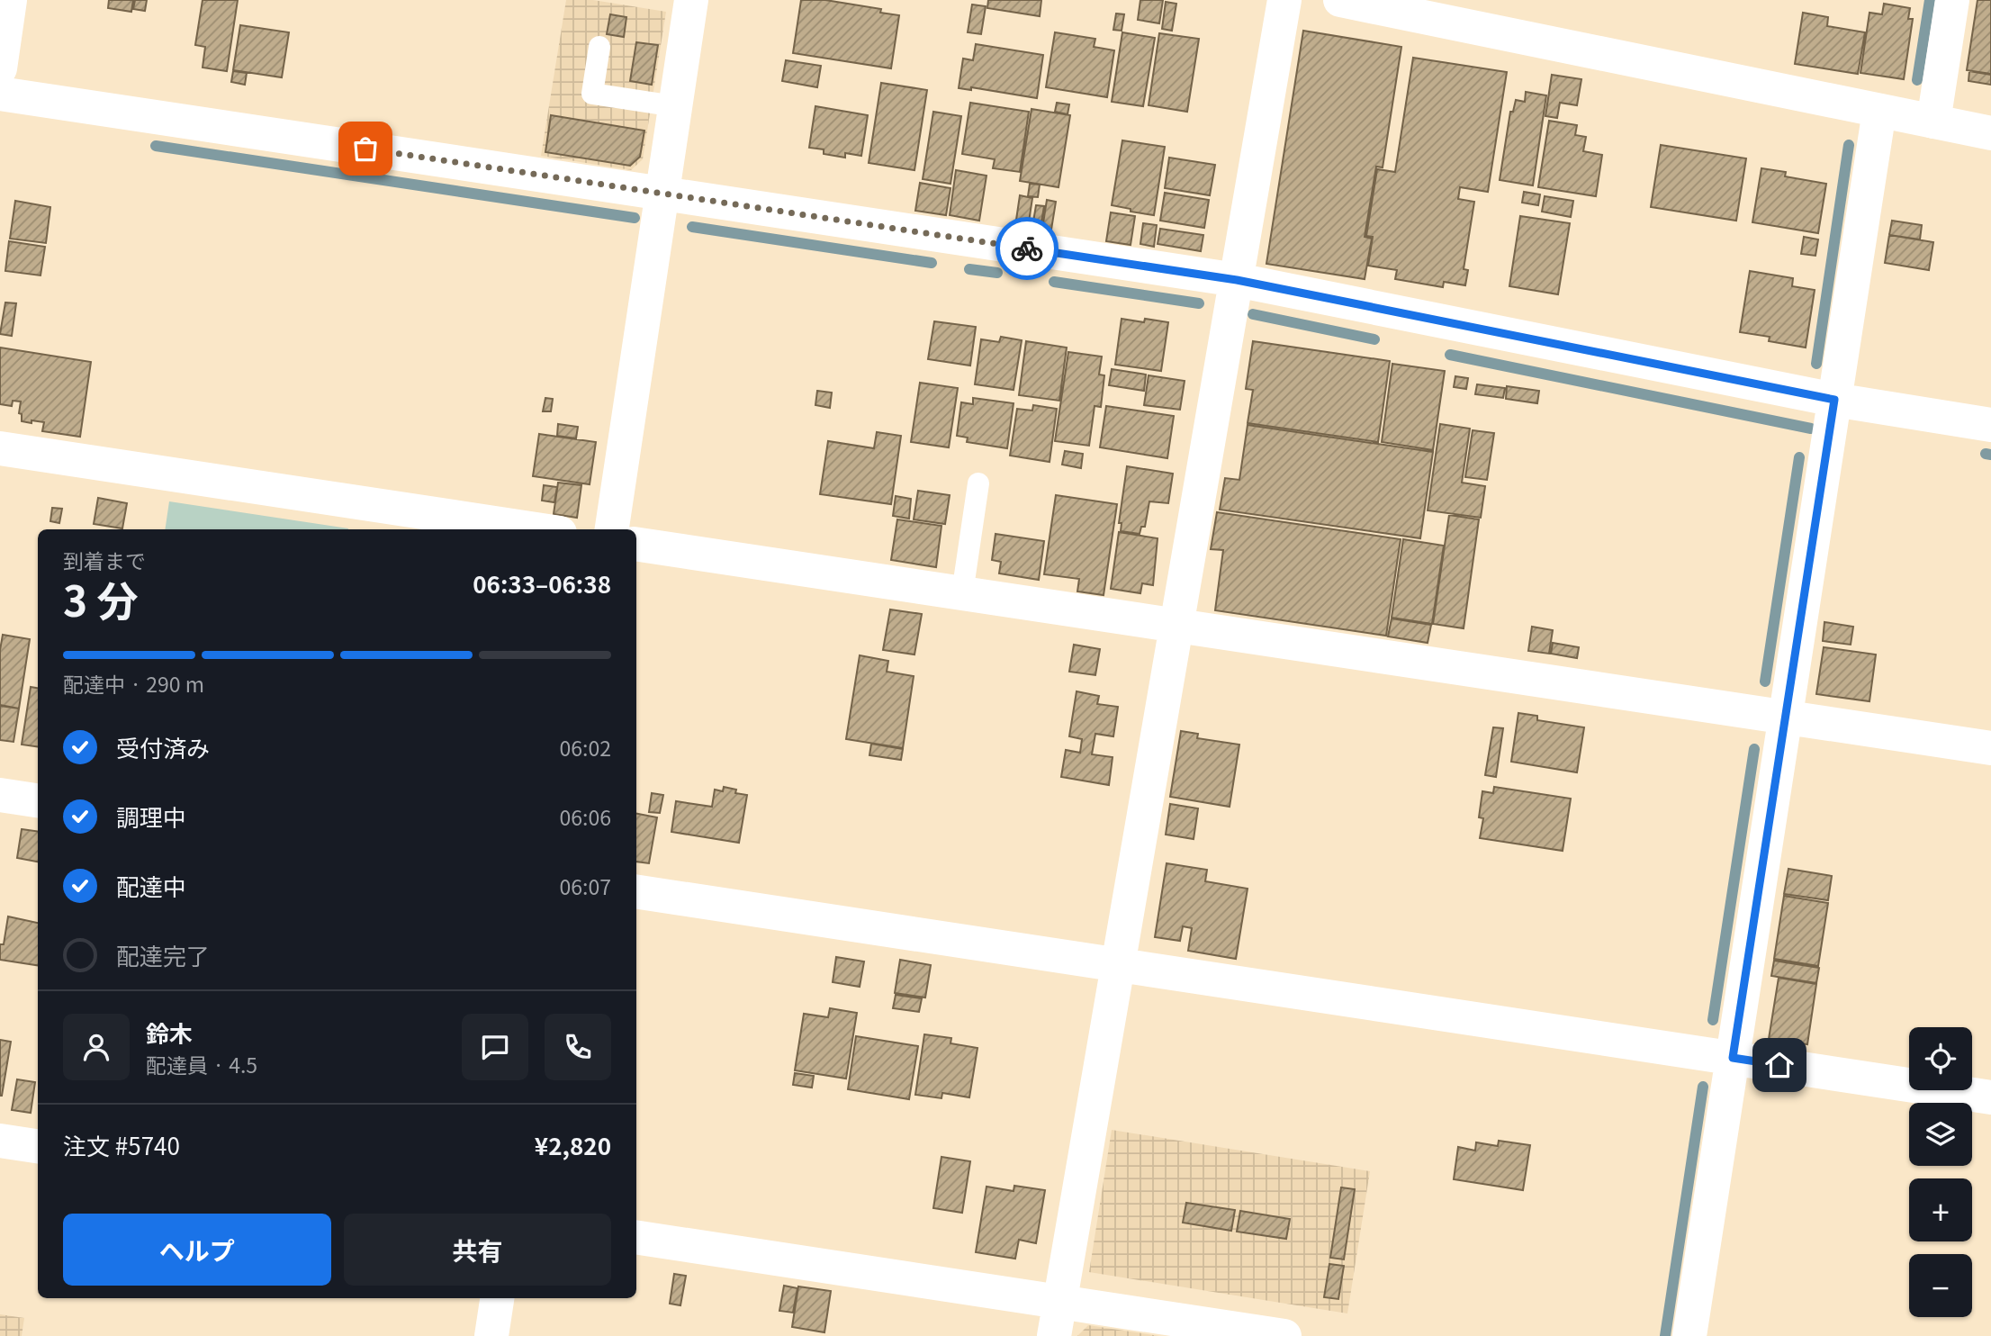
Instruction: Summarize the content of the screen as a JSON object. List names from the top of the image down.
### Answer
{
  "page": {
    "heading": ["3 分", "到着まで", "06:33–06:38"],
    "panel": [
      "鈴木",
      "配達員 · 4.5",
      "注文 #5740",
      "¥2,820"
    ],
    "bar": "配達中 · 290 m",
    "list": [
      ["受付済み", "06:02"],
      ["調理中", "06:06"],
      ["配達中", "06:07"],
      "配達完了"
    ],
    "map_buttons": ["+", "−"],
    "buttons": ["ヘルプ", "共有"]
  }
}
